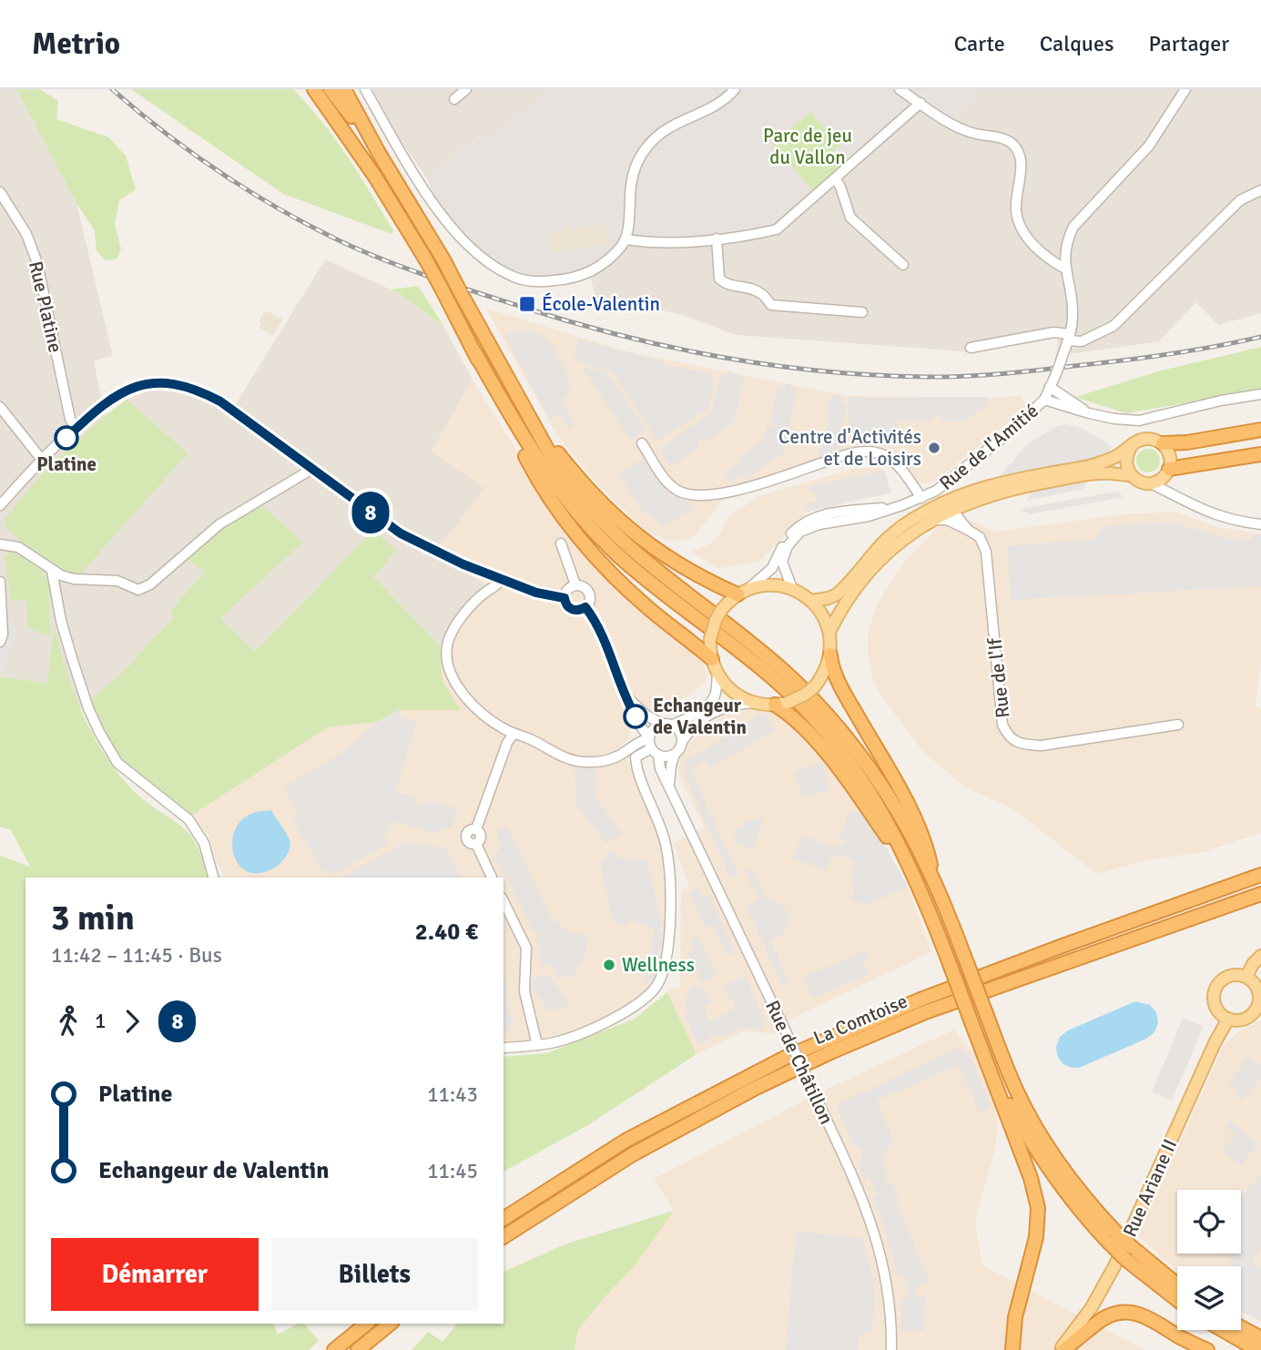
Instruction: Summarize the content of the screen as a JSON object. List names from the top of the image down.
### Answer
{
  "streets": {
    "highway": ["La Comtoise"],
    "main road": ["Rue Ariane II"],
    "street": [
      "Rue Platine",
      "Rue de l'Amitié",
      "Rue de l'If",
      "Rue de Châtillon"
    ]
  },
  "parks": ["Parc de jeu du Vallon"],
  "places": {
    "transit": ["École-Valentin"],
    "other": [
      "Platine",
      "Centre d'Activités et de Loisirs",
      "Echangeur de Valentin",
      "Wellness"
    ]
  },
  "lines": ["bus line 8"],
  "page": {
    "header": "Metrio",
    "nav": ["Carte", "Calques", "Partager"],
    "on_map": "8",
    "heading": ["3 min", "11:42 – 11:45 · Bus", "2.40 €"],
    "legs": ["1", "8"],
    "list": [
      {
        "name": "Platine",
        "value": "11:43"
      },
      {
        "name": "Echangeur de Valentin",
        "value": "11:45"
      }
    ],
    "buttons": ["Démarrer", "Billets"]
  }
}
